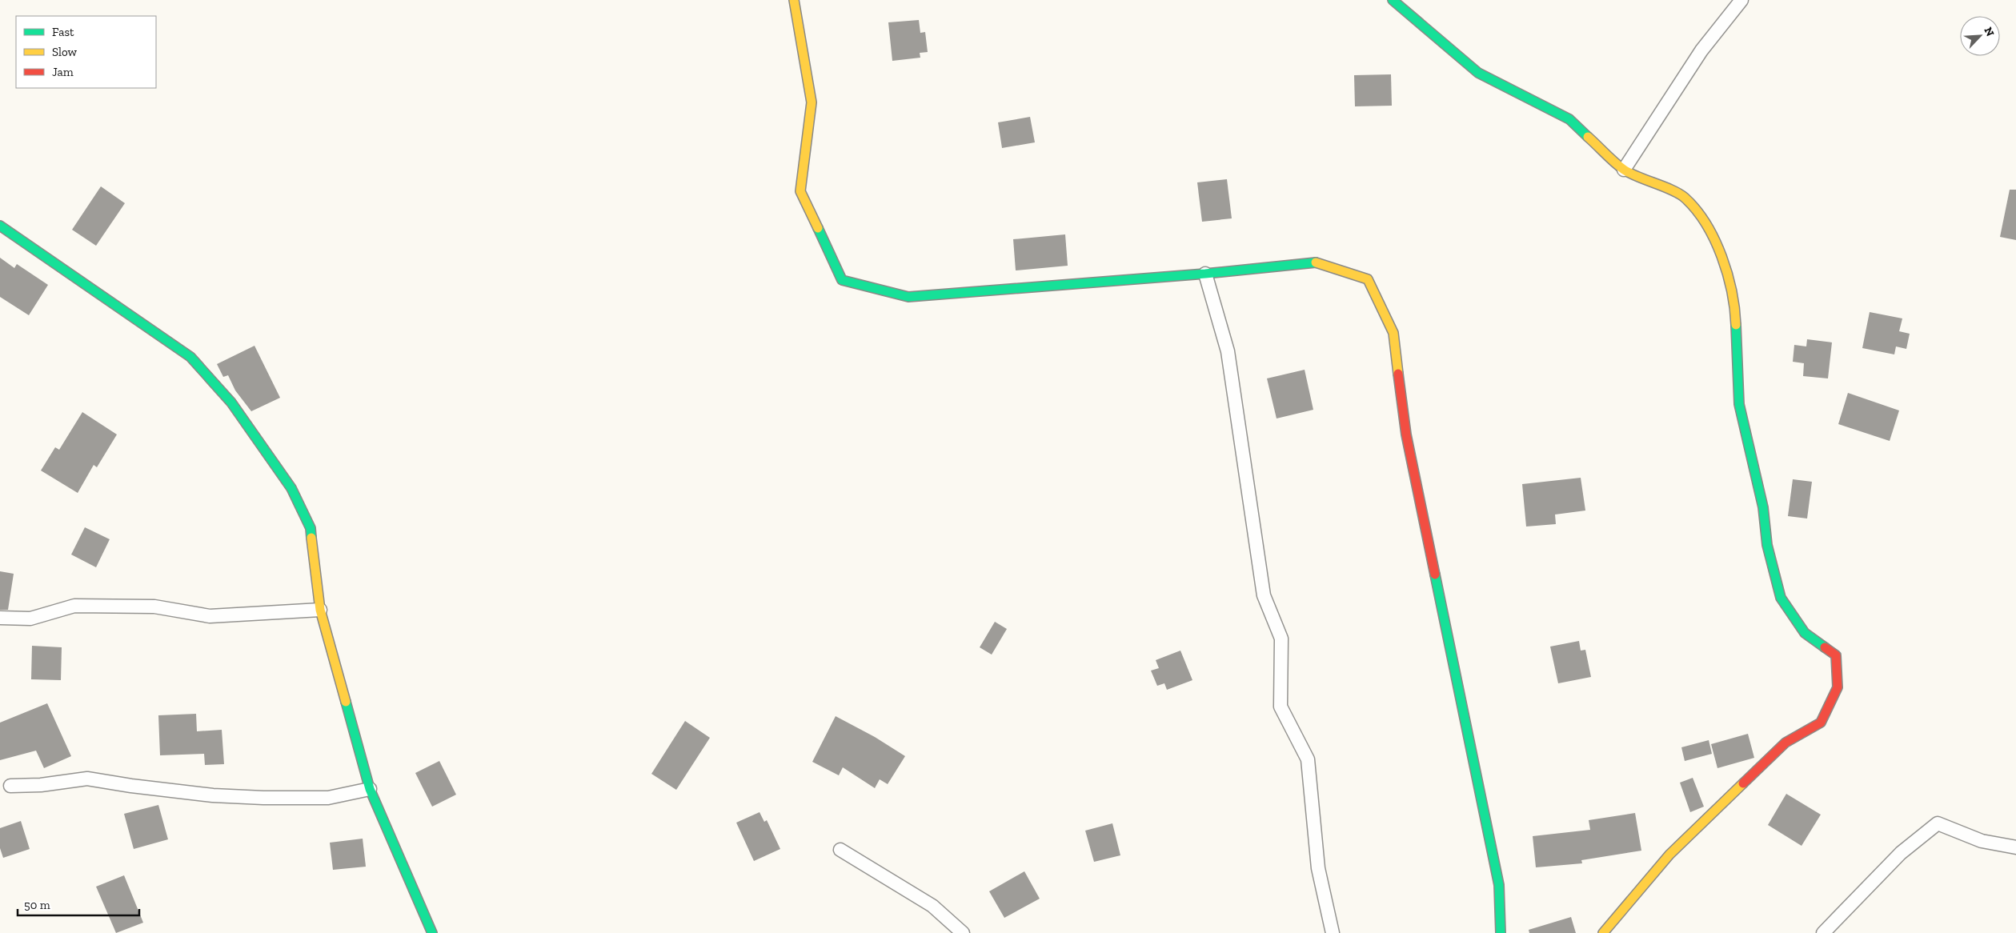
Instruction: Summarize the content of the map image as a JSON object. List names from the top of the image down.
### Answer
{
  "legend": ["Fast", "Slow", "Jam"],
  "scale_bar": "50 m",
  "north": "top right"
}
